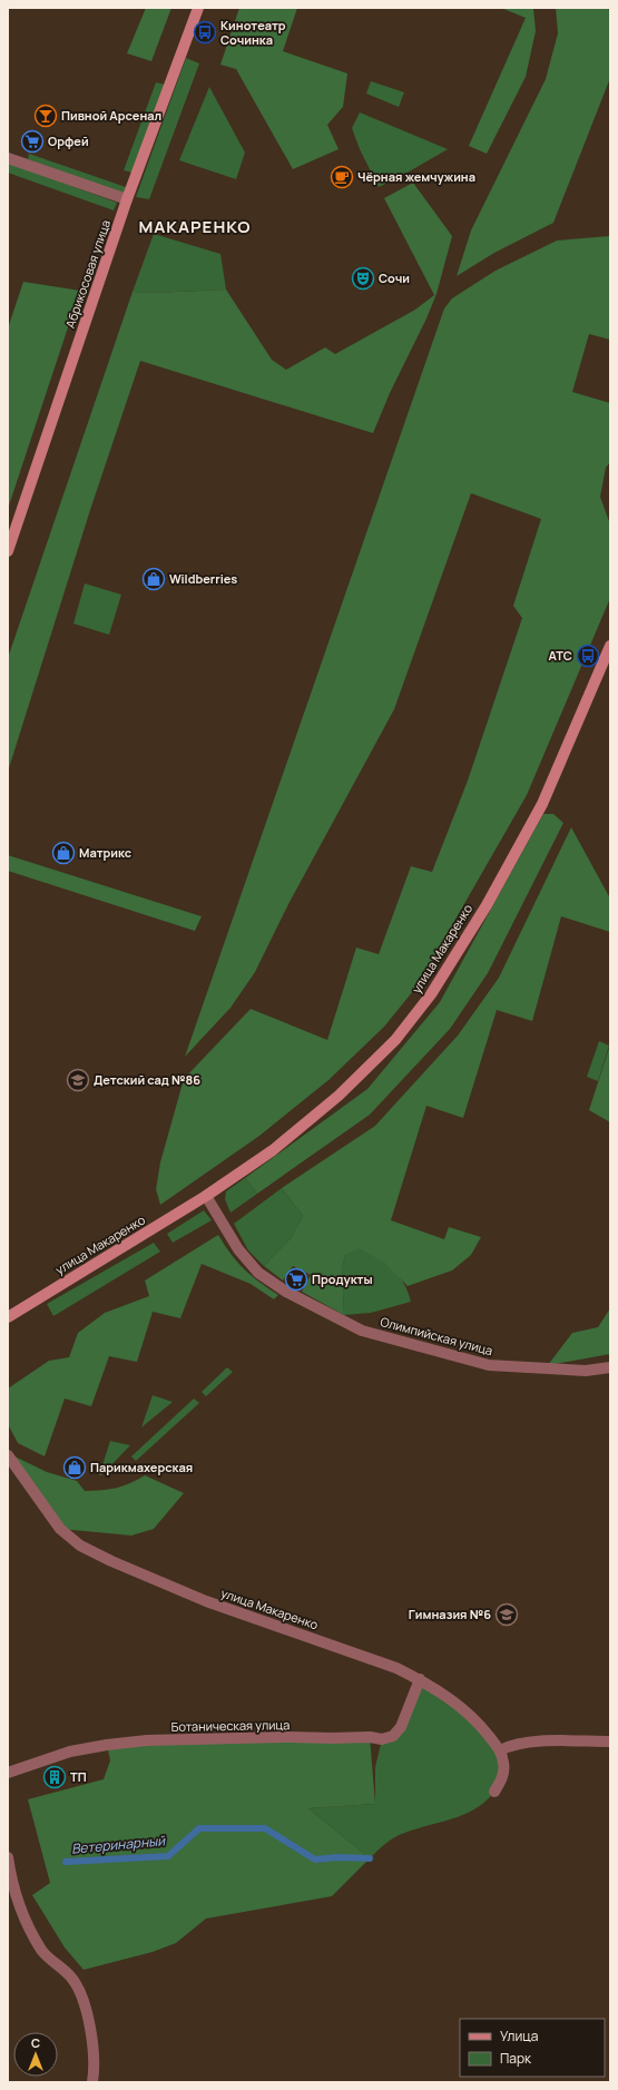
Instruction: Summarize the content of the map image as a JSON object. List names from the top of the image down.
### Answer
{
  "streets": {
    "street": [
      "Абрикосовая улица",
      "улица Макаренко",
      "Олимпийская улица",
      "Ботаническая улица"
    ]
  },
  "crossings": [
    ["улица Макаренко", "Олимпийская улица"],
    ["улица Макаренко", "Ботаническая улица"]
  ],
  "districts": ["МАКАРЕНКО"],
  "water": ["Ветеринарный"],
  "places": {
    "bus stop": ["Кинотеатр Сочинка", "АТС"],
    "bar": ["Пивной Арсенал"],
    "supermarket": ["Орфей", "Продукты"],
    "cafe": ["Чёрная жемчужина"],
    "theatre": ["Сочи"],
    "shop": ["Wildberries", "Матрикс", "Парикмахерская"],
    "school or university": ["Детский сад №86", "Гимназия №6"],
    "building": ["ТП"]
  },
  "legend": ["Улица", "Парк"],
  "north": "top"
}
